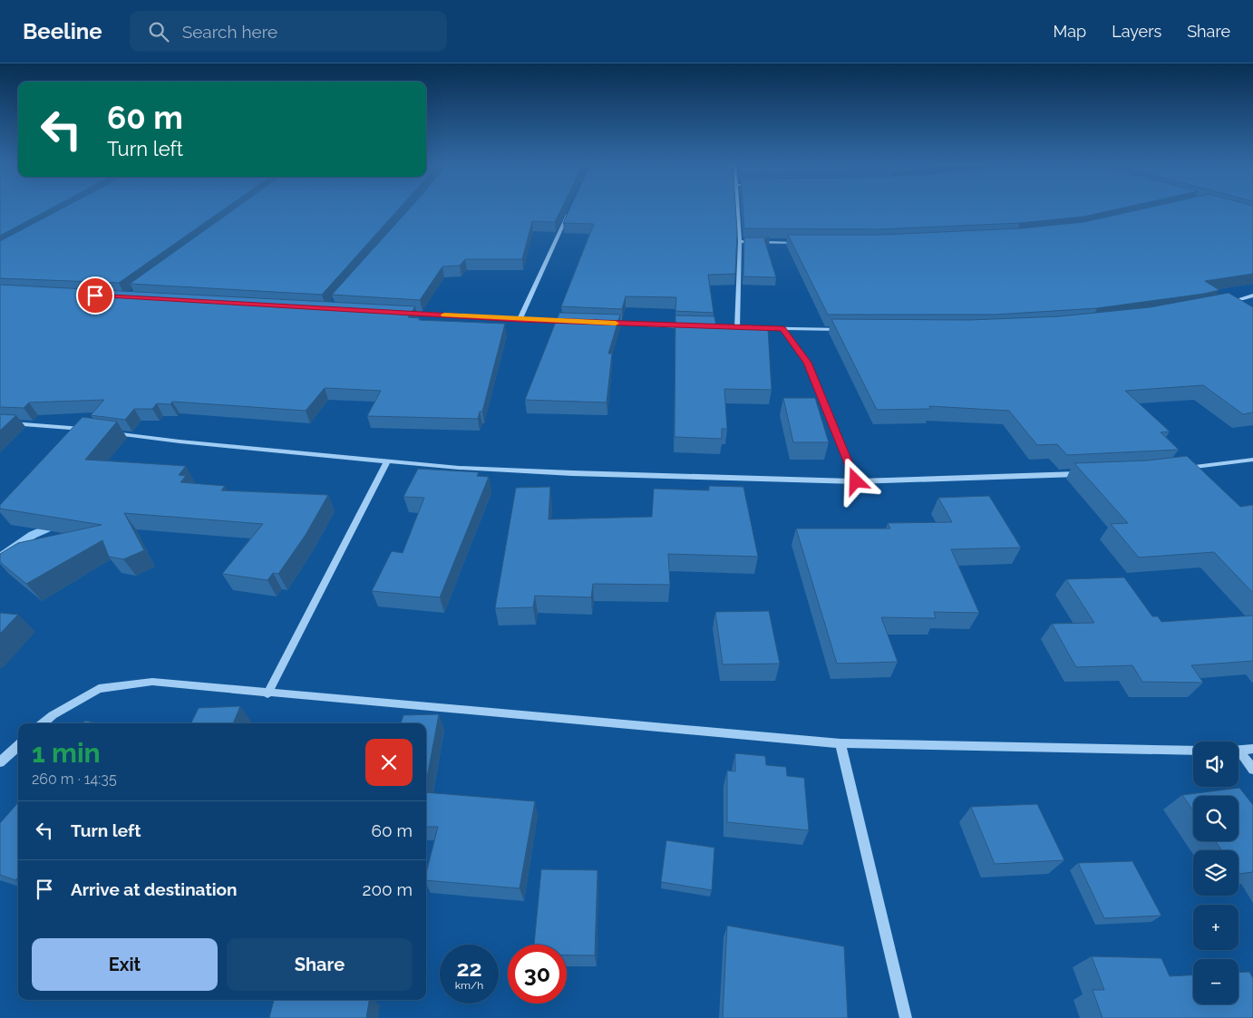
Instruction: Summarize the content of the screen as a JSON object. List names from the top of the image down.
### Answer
{
  "page": {
    "header": "Beeline",
    "search": "Search here",
    "nav": ["Map", "Layers", "Share"],
    "turn": ["60 m", "Turn left"],
    "heading": ["1 min", "260 m · 14:35"],
    "map_buttons": ["+", "−"],
    "list": [
      {
        "name": "Turn left",
        "value": "60 m"
      },
      {
        "name": "Arrive at destination",
        "value": "200 m"
      }
    ],
    "buttons": ["Exit", "Share"],
    "speed": "22 km/h",
    "limit": "30"
  }
}
